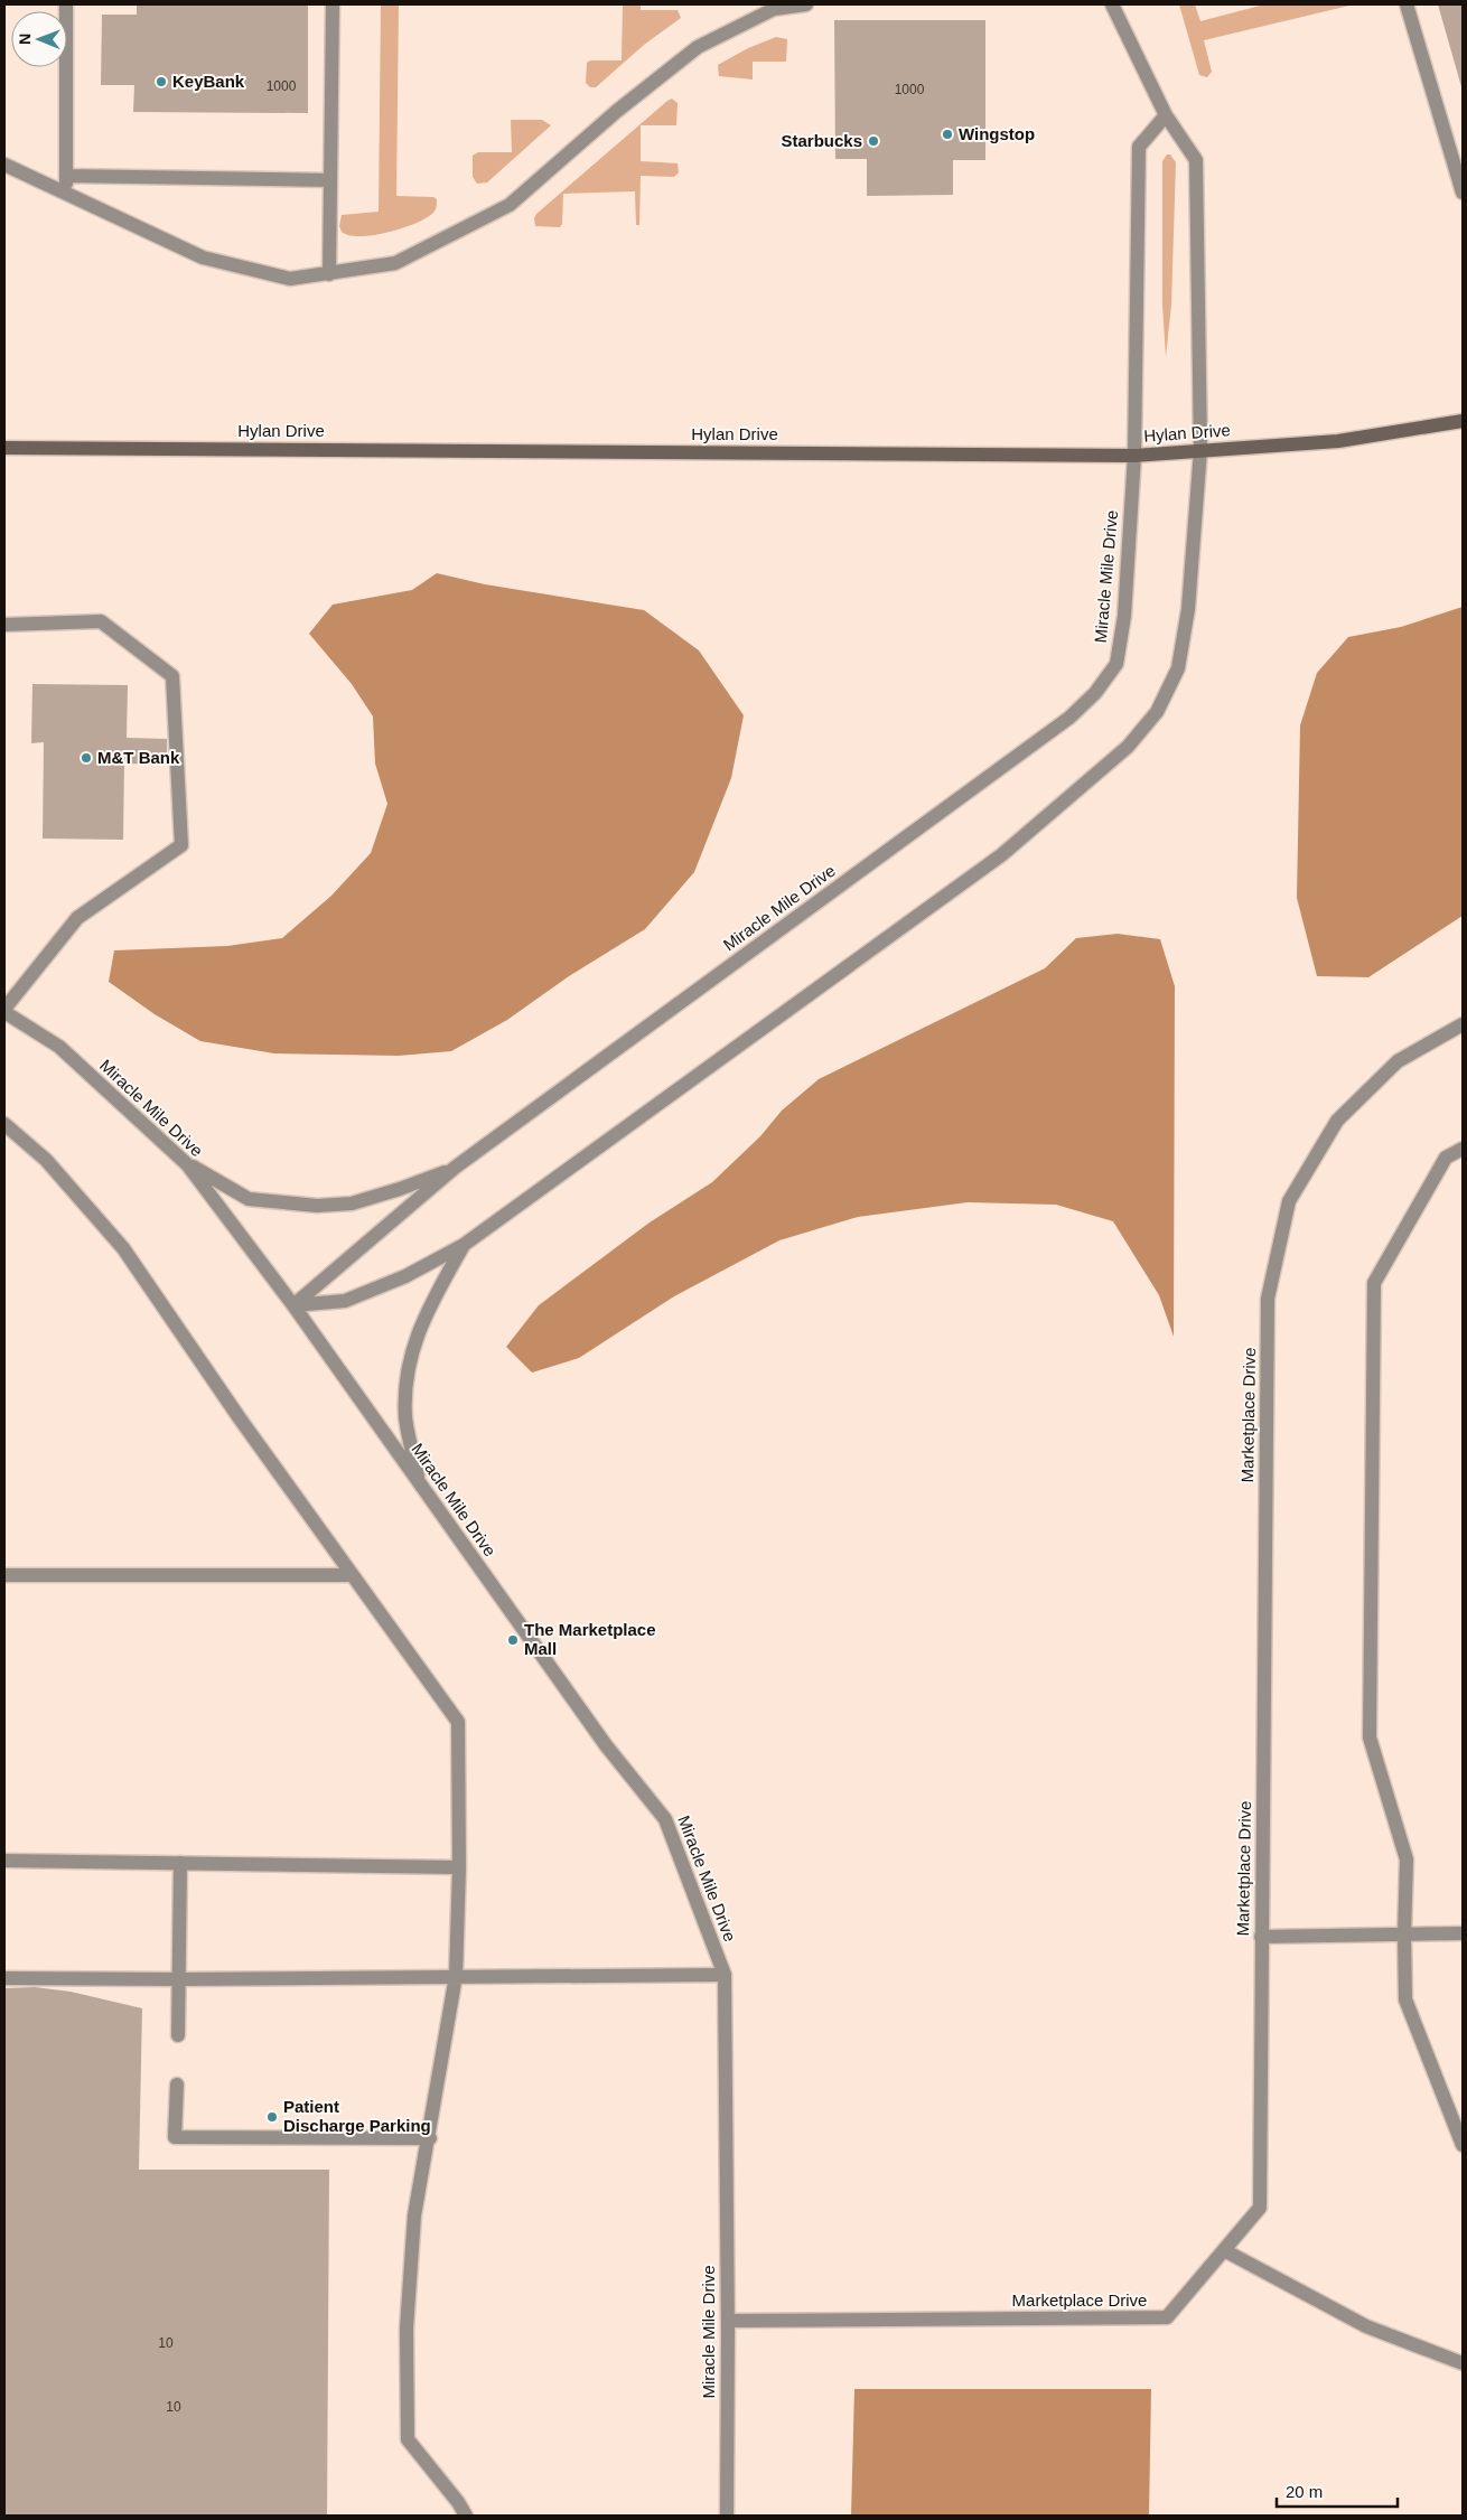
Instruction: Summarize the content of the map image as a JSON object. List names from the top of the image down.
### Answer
{
  "streets": {
    "main road": ["Hylan Drive"],
    "street": ["Miracle Mile Drive", "Marketplace Drive"]
  },
  "crossings": [
    ["Hylan Drive", "Miracle Mile Drive"],
    ["Miracle Mile Drive", "Marketplace Drive"]
  ],
  "places": [
    "KeyBank",
    "Wingstop",
    "Starbucks",
    "M&T Bank",
    "The Marketplace Mall",
    "Patient Discharge Parking"
  ],
  "house_numbers": [
    "1000",
    "1000",
    "10",
    "10"
  ],
  "scale_bar": "20 m",
  "north": "left"
}
